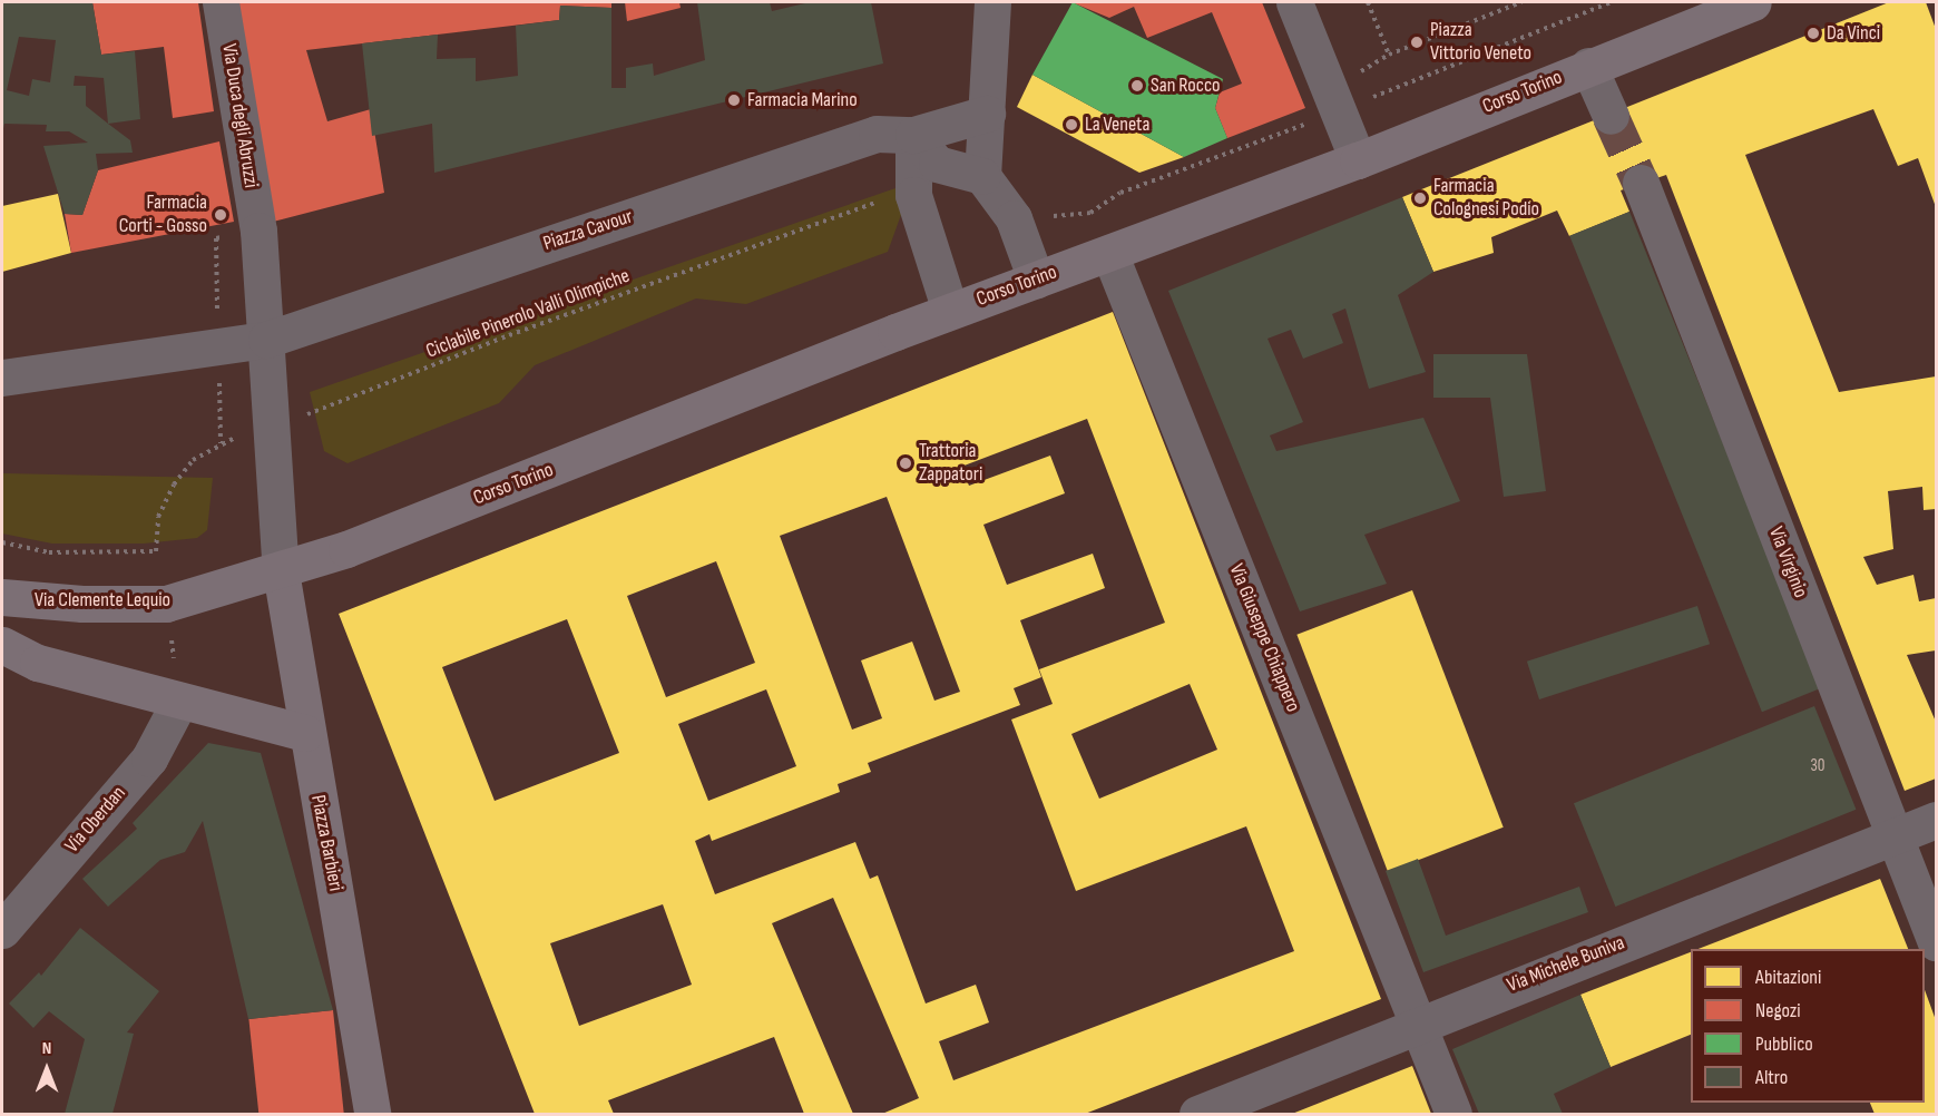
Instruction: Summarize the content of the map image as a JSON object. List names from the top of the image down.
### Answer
{
  "streets": {
    "main road": ["Corso Torino", "Via Clemente Lequio", "Piazza Barbieri"],
    "street": [
      "Via Duca degli Abruzzi",
      "Piazza Cavour",
      "Via Virginio",
      "Via Giuseppe Chiappero",
      "Via Oberdan",
      "Via Michele Buniva"
    ],
    "path": ["Ciclabile Pinerolo Valli Olimpiche"]
  },
  "crossings": [
    ["Corso Torino", "Via Clemente Lequio"],
    ["Corso Torino", "Via Giuseppe Chiappero"],
    ["Corso Torino", "Piazza Barbieri"],
    ["Via Duca degli Abruzzi", "Piazza Cavour"],
    ["Via Virginio", "Via Michele Buniva"],
    ["Via Clemente Lequio", "Piazza Barbieri"],
    ["Via Giuseppe Chiappero", "Via Michele Buniva"]
  ],
  "places": [
    "Da Vinci",
    "Piazza Vittorio Veneto",
    "San Rocco",
    "Farmacia Marino",
    "La Veneta",
    "Farmacia Colognesi Podio",
    "Farmacia Corti - Gosso",
    "Trattoria Zappatori"
  ],
  "house_numbers": ["30"],
  "legend": [
    "Abitazioni",
    "Negozi",
    "Pubblico",
    "Altro"
  ],
  "north": "top"
}
